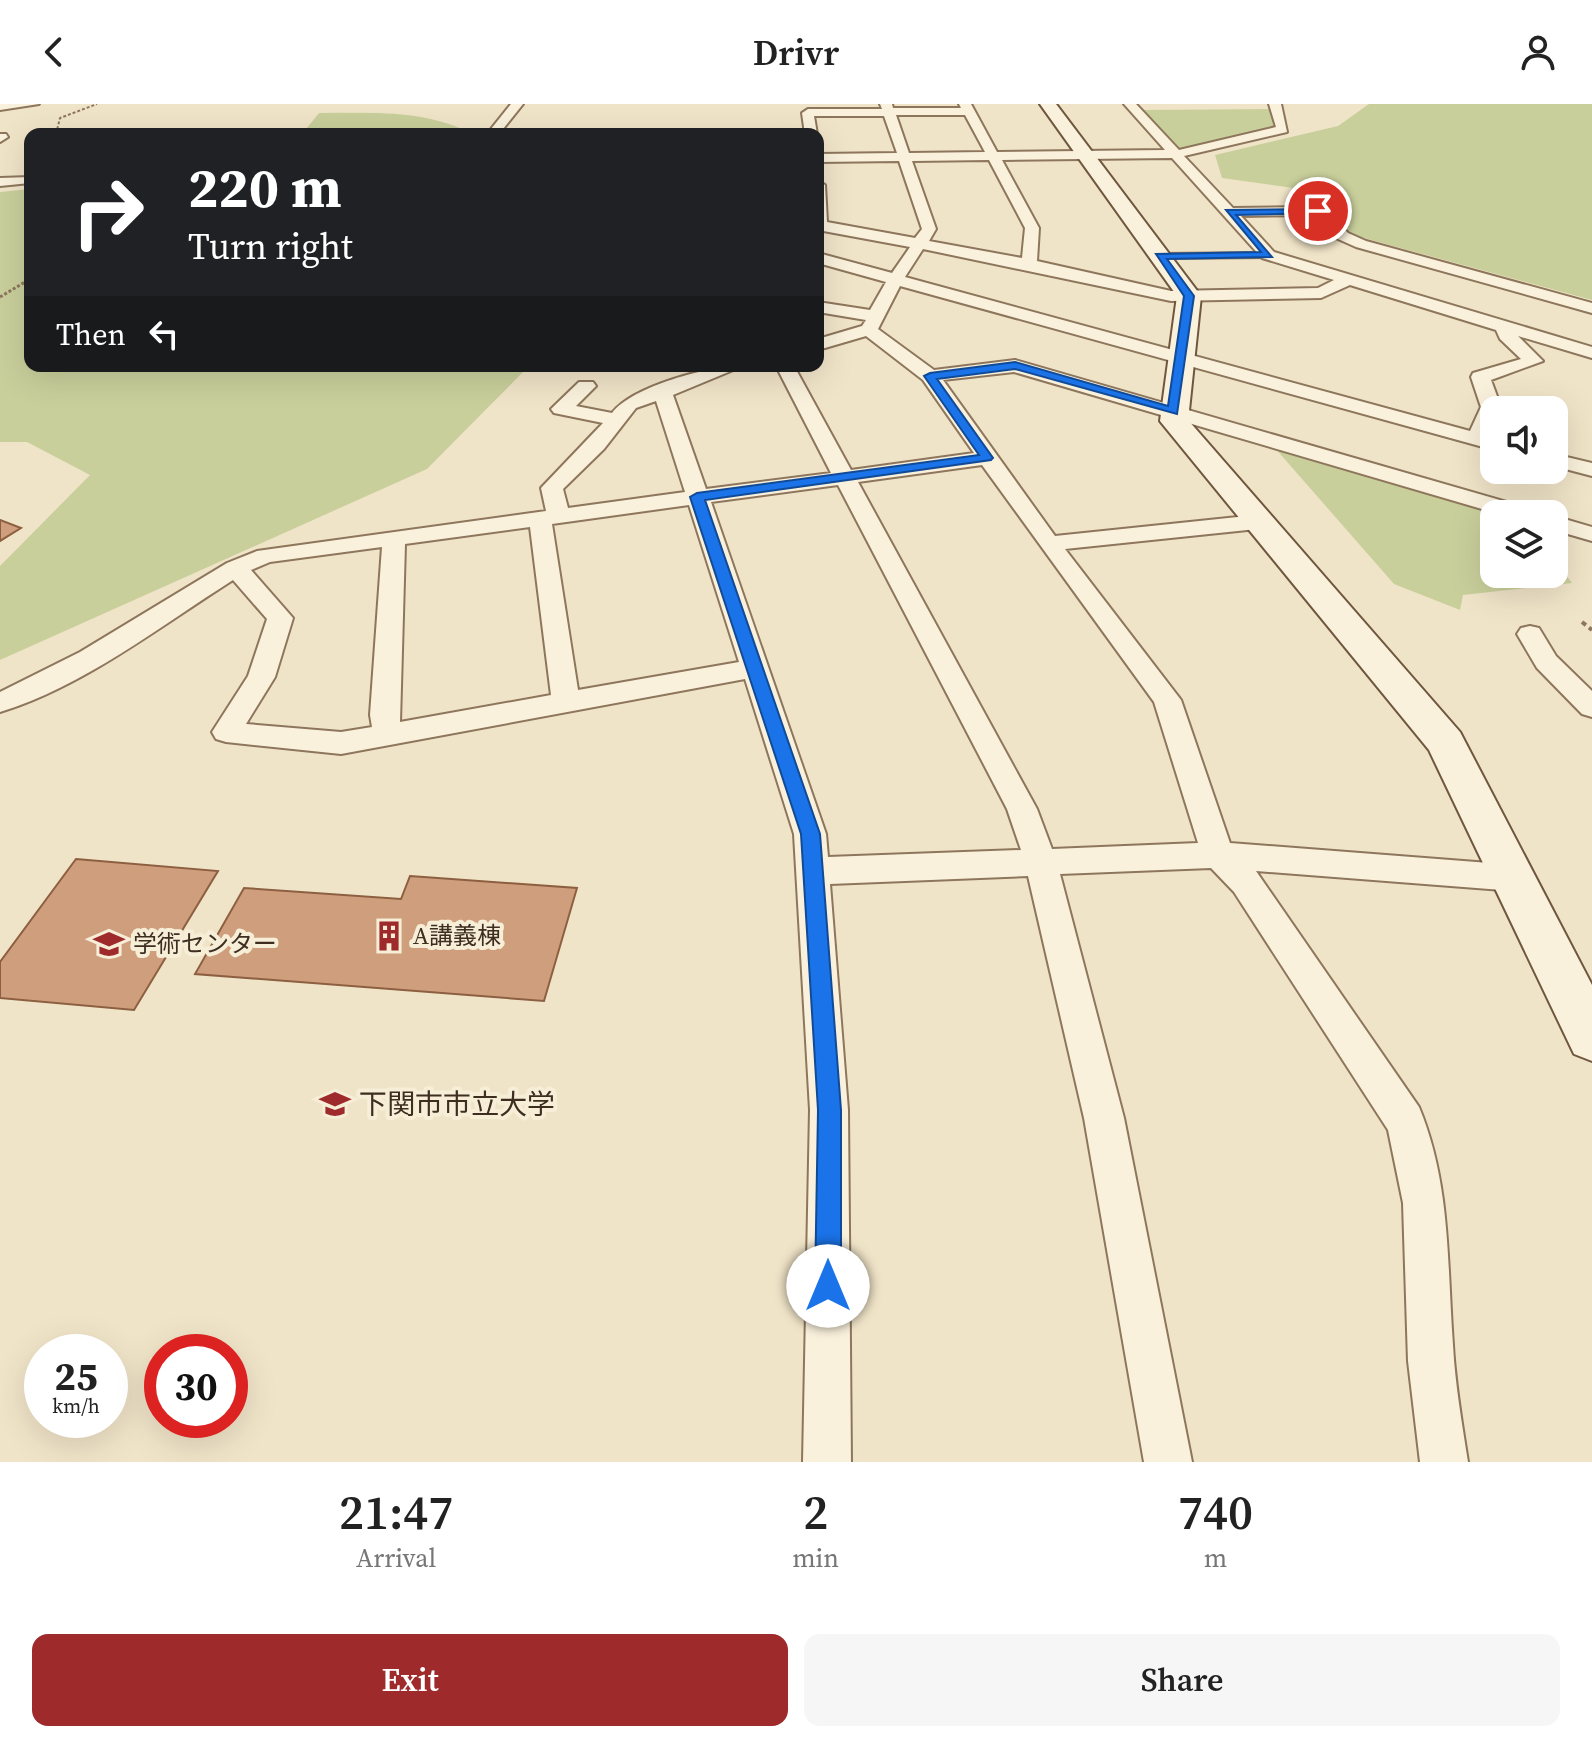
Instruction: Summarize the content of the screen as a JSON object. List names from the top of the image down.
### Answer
{
  "places": {
    "building": ["A講義棟"],
    "school or university": ["学術センター", "下関市市立大学"]
  },
  "page": {
    "header": "Drivr",
    "turn": ["220 m", "Turn right"],
    "then": "Then",
    "speed": "25 km/h",
    "limit": "30",
    "eta": [
      "21:47",
      "Arrival",
      "2",
      "min",
      "740",
      "m"
    ],
    "buttons": ["Exit", "Share"]
  }
}
